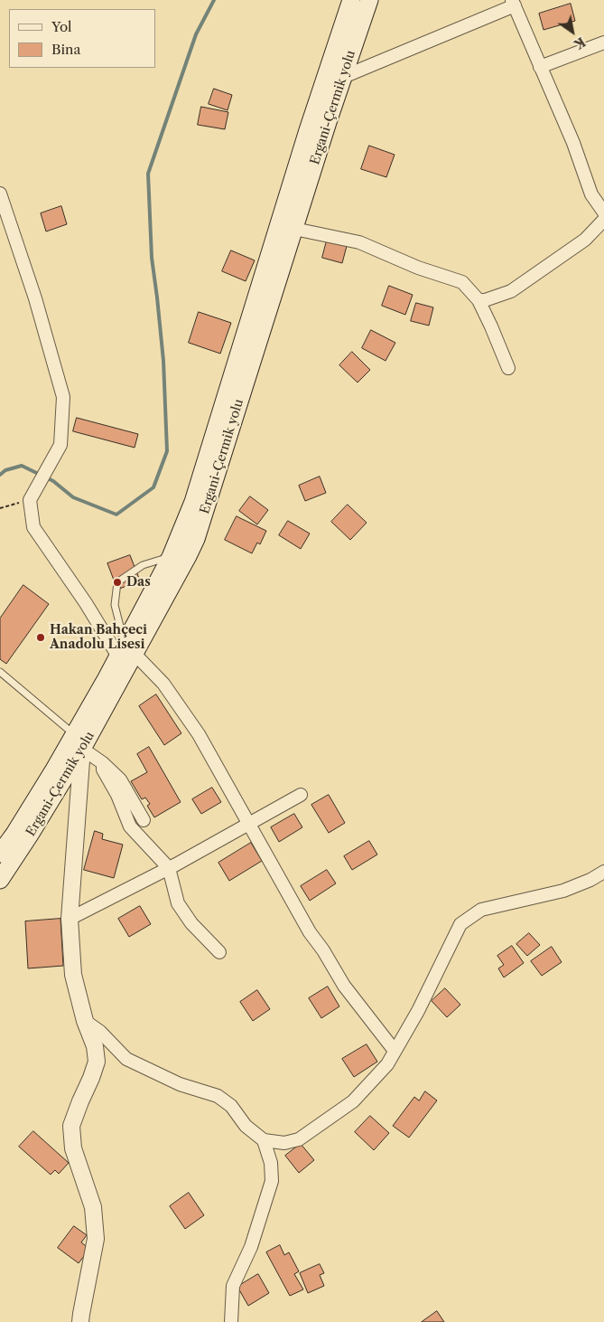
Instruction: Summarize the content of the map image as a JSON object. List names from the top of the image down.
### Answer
{
  "streets": {
    "main road": ["Ergani-Çermik yolu"]
  },
  "places": ["Das", "Hakan Bahçeci Anadolu Lisesi"],
  "legend": ["Yol", "Bina"],
  "north": "bottom right"
}
